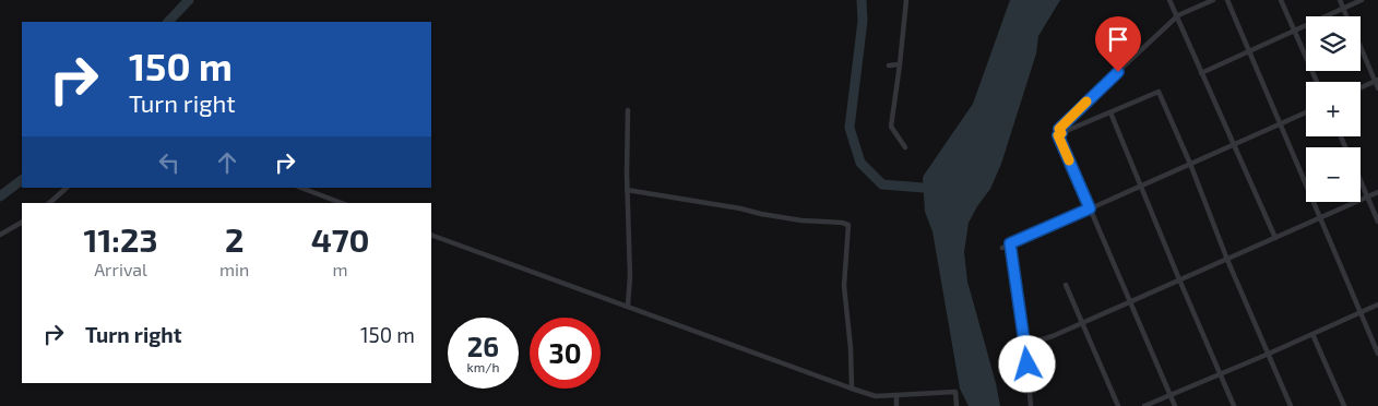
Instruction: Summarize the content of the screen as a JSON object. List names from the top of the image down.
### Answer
{
  "page": {
    "map_buttons": ["+", "−"],
    "turn": ["150 m", "Turn right"],
    "eta": [
      "11:23",
      "Arrival",
      "2",
      "min",
      "470",
      "m"
    ],
    "list": [
      {
        "name": "Turn right",
        "value": "150 m"
      }
    ],
    "speed": "26 km/h",
    "limit": "30"
  }
}
